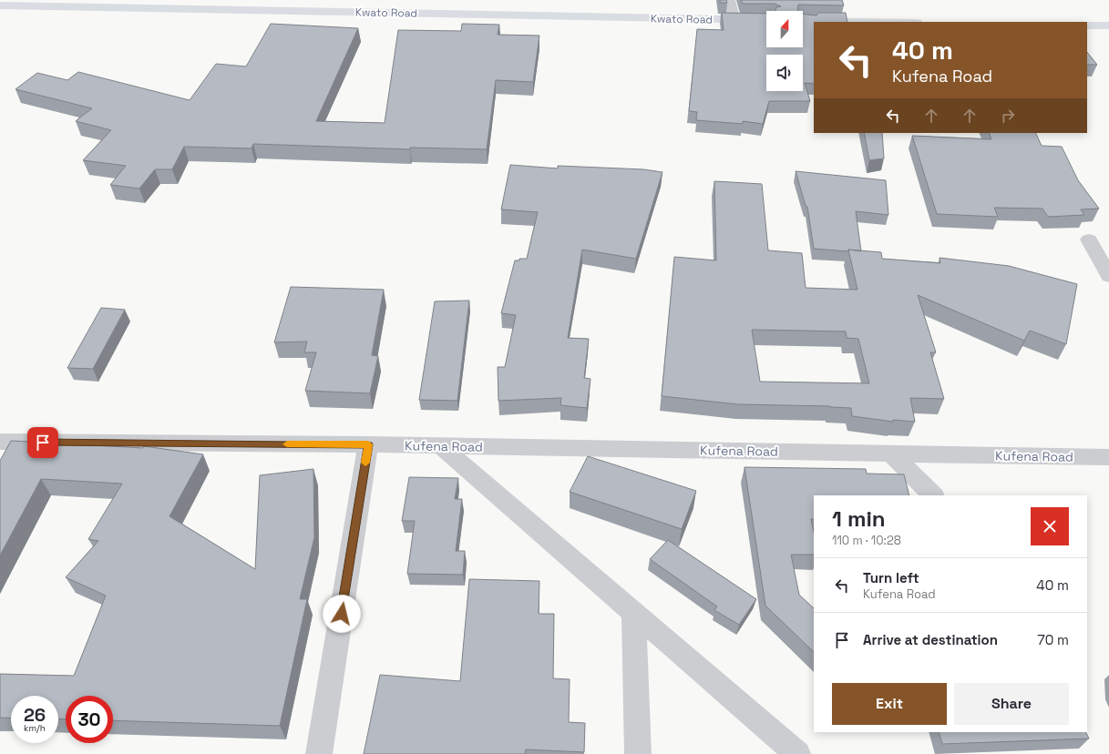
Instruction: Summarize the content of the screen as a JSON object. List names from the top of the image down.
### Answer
{
  "streets": {
    "street": ["Kwato Road", "Kufena Road"]
  },
  "north": "top",
  "page": {
    "turn": ["40 m", "Kufena Road"],
    "heading": ["1 min", "110 m · 10:28"],
    "list": [
      {
        "name": "Turn left",
        "note": "Kufena Road",
        "value": "40 m"
      },
      {
        "name": "Arrive at destination",
        "value": "70 m"
      }
    ],
    "buttons": ["Exit", "Share"],
    "speed": "26 km/h",
    "limit": "30"
  }
}
